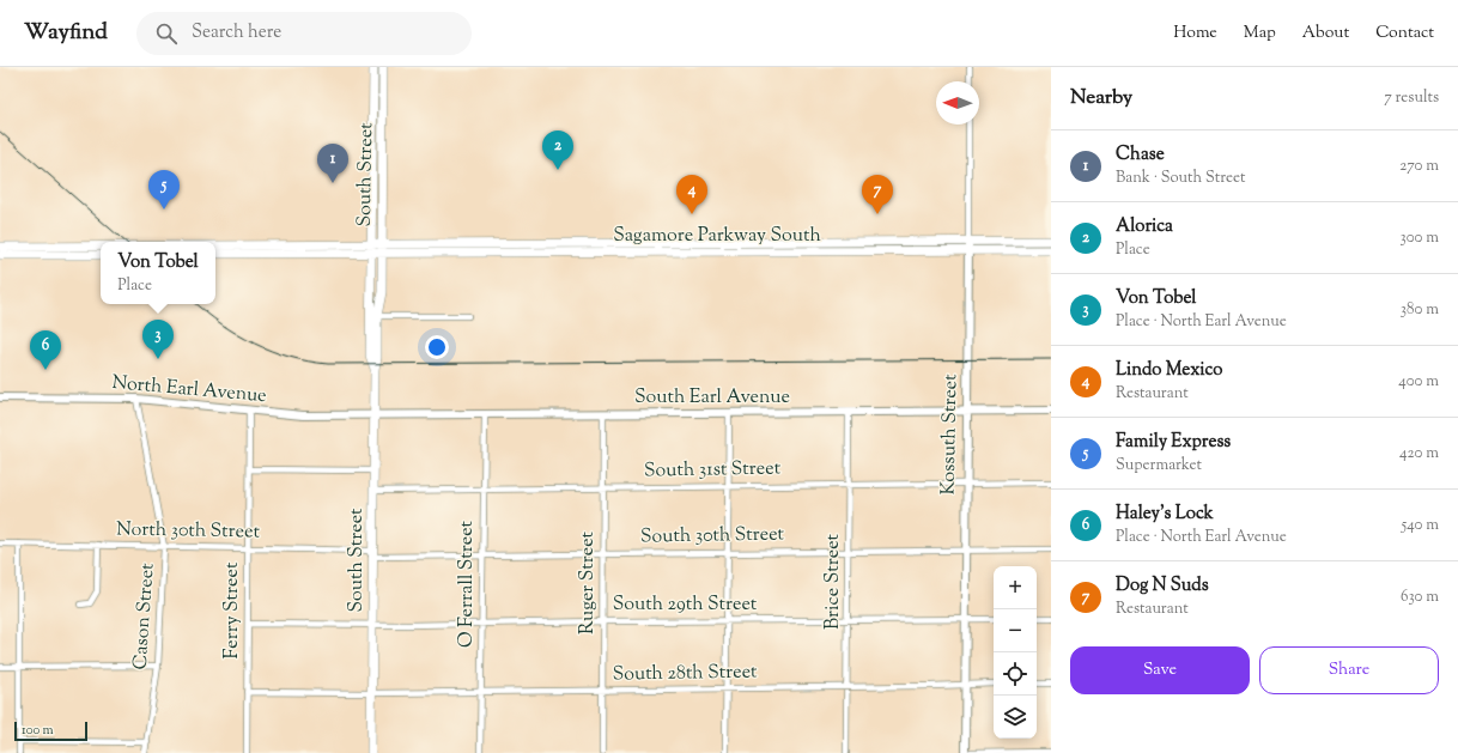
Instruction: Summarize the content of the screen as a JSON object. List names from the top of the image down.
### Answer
{
  "streets": {
    "main road": ["South Street", "Sagamore Parkway South"],
    "street": [
      "North Earl Avenue",
      "South Earl Avenue",
      "Kossuth Street",
      "South 31st Street",
      "North 30th Street",
      "South 30th Street",
      "Brice Street",
      "Ruger Street",
      "O Ferrall Street",
      "South 29th Street",
      "Ferry Street",
      "Cason Street",
      "South 28th Street"
    ]
  },
  "crossings": [
    ["South Street", "Sagamore Parkway South"],
    ["South Street", "North Earl Avenue"],
    ["South Street", "South Earl Avenue"],
    ["South Street", "South 31st Street"],
    ["South Street", "North 30th Street"],
    ["South Street", "South 30th Street"],
    ["South Street", "South 29th Street"],
    ["South Street", "South 28th Street"],
    ["Sagamore Parkway South", "Kossuth Street"],
    ["North Earl Avenue", "South Earl Avenue"],
    ["North Earl Avenue", "Ferry Street"],
    ["North Earl Avenue", "Cason Street"],
    ["South Earl Avenue", "Kossuth Street"],
    ["South Earl Avenue", "Brice Street"],
    ["South Earl Avenue", "Ruger Street"],
    ["South Earl Avenue", "O Ferrall Street"],
    ["Kossuth Street", "South 31st Street"],
    ["Kossuth Street", "South 30th Street"],
    ["Kossuth Street", "South 29th Street"],
    ["Kossuth Street", "South 28th Street"],
    ["South 31st Street", "Brice Street"],
    ["South 31st Street", "Ruger Street"],
    ["South 31st Street", "O Ferrall Street"],
    ["North 30th Street", "South 30th Street"],
    ["North 30th Street", "Ferry Street"],
    ["North 30th Street", "Cason Street"],
    ["South 30th Street", "Brice Street"],
    ["South 30th Street", "Ruger Street"],
    ["South 30th Street", "O Ferrall Street"],
    ["Brice Street", "South 29th Street"],
    ["Brice Street", "South 28th Street"],
    ["Ruger Street", "South 29th Street"],
    ["Ruger Street", "South 28th Street"],
    ["O Ferrall Street", "South 29th Street"],
    ["O Ferrall Street", "South 28th Street"],
    ["South 29th Street", "Ferry Street"],
    ["Ferry Street", "South 28th Street"]
  ],
  "scale_bar": "100 m",
  "north": "left",
  "page": {
    "header": "Wayfind",
    "search": "Search here",
    "nav": [
      "Home",
      "Map",
      "About",
      "Contact"
    ],
    "heading": ["Nearby", "7 results"],
    "list": [
      {
        "mark": "1",
        "name": "Chase",
        "note": "Bank · South Street",
        "value": "270 m"
      },
      {
        "mark": "2",
        "name": "Alorica",
        "note": "Place",
        "value": "300 m"
      },
      {
        "mark": "3",
        "name": "Von Tobel",
        "note": "Place · North Earl Avenue",
        "value": "380 m"
      },
      {
        "mark": "4",
        "name": "Lindo Mexico",
        "note": "Restaurant",
        "value": "400 m"
      },
      {
        "mark": "5",
        "name": "Family Express",
        "note": "Supermarket",
        "value": "420 m"
      },
      {
        "mark": "6",
        "name": "Haley's Lock",
        "note": "Place · North Earl Avenue",
        "value": "540 m"
      },
      {
        "mark": "7",
        "name": "Dog N Suds",
        "note": "Restaurant",
        "value": "630 m"
      }
    ],
    "pins": [
      "2",
      "1",
      "5",
      "4",
      "7",
      "3",
      "6"
    ],
    "popup": ["Von Tobel", "Place"],
    "map_buttons": ["+", "−"],
    "buttons": ["Save", "Share"],
    "scale": "100 m"
  }
}
